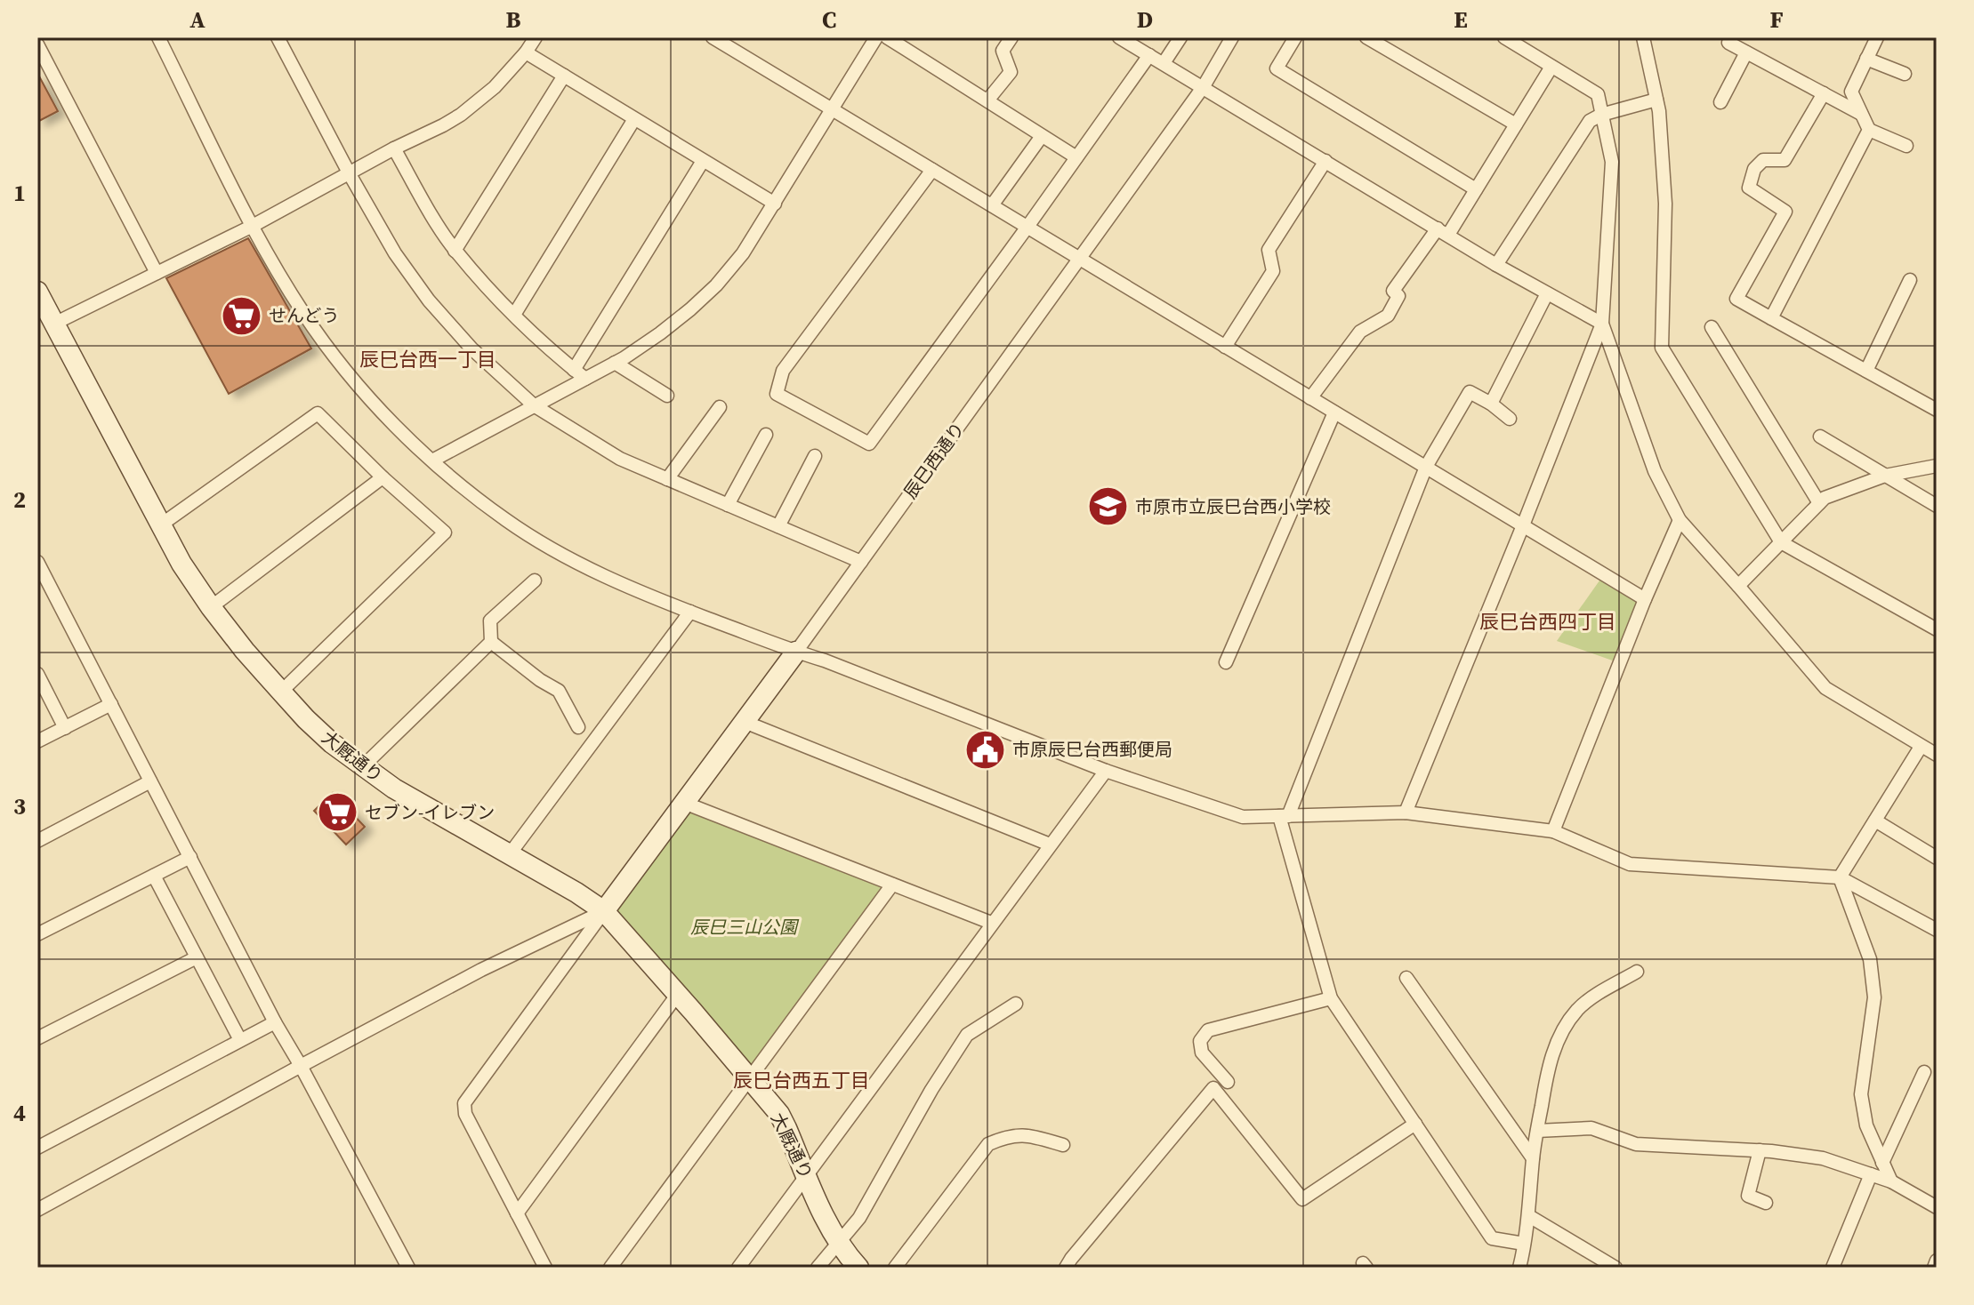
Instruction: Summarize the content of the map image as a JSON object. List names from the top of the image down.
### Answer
{
  "streets": {
    "street": ["辰巳西通り", "大厩通り"]
  },
  "crossings": [
    ["辰巳西通り", "大厩通り"]
  ],
  "districts": ["辰巳台西一丁目", "辰巳台西四丁目", "辰巳台西五丁目"],
  "parks": ["辰巳三山公園"],
  "places": {
    "supermarket": ["せんどう", "セブン-イレブン"],
    "school or university": ["市原市立辰巳台西小学校"],
    "public building": ["市原辰巳台西郵便局"]
  },
  "grid": {
    "columns": [
      "A",
      "B",
      "C",
      "D",
      "E",
      "F"
    ],
    "rows": [
      "1",
      "2",
      "3",
      "4"
    ]
  }
}
